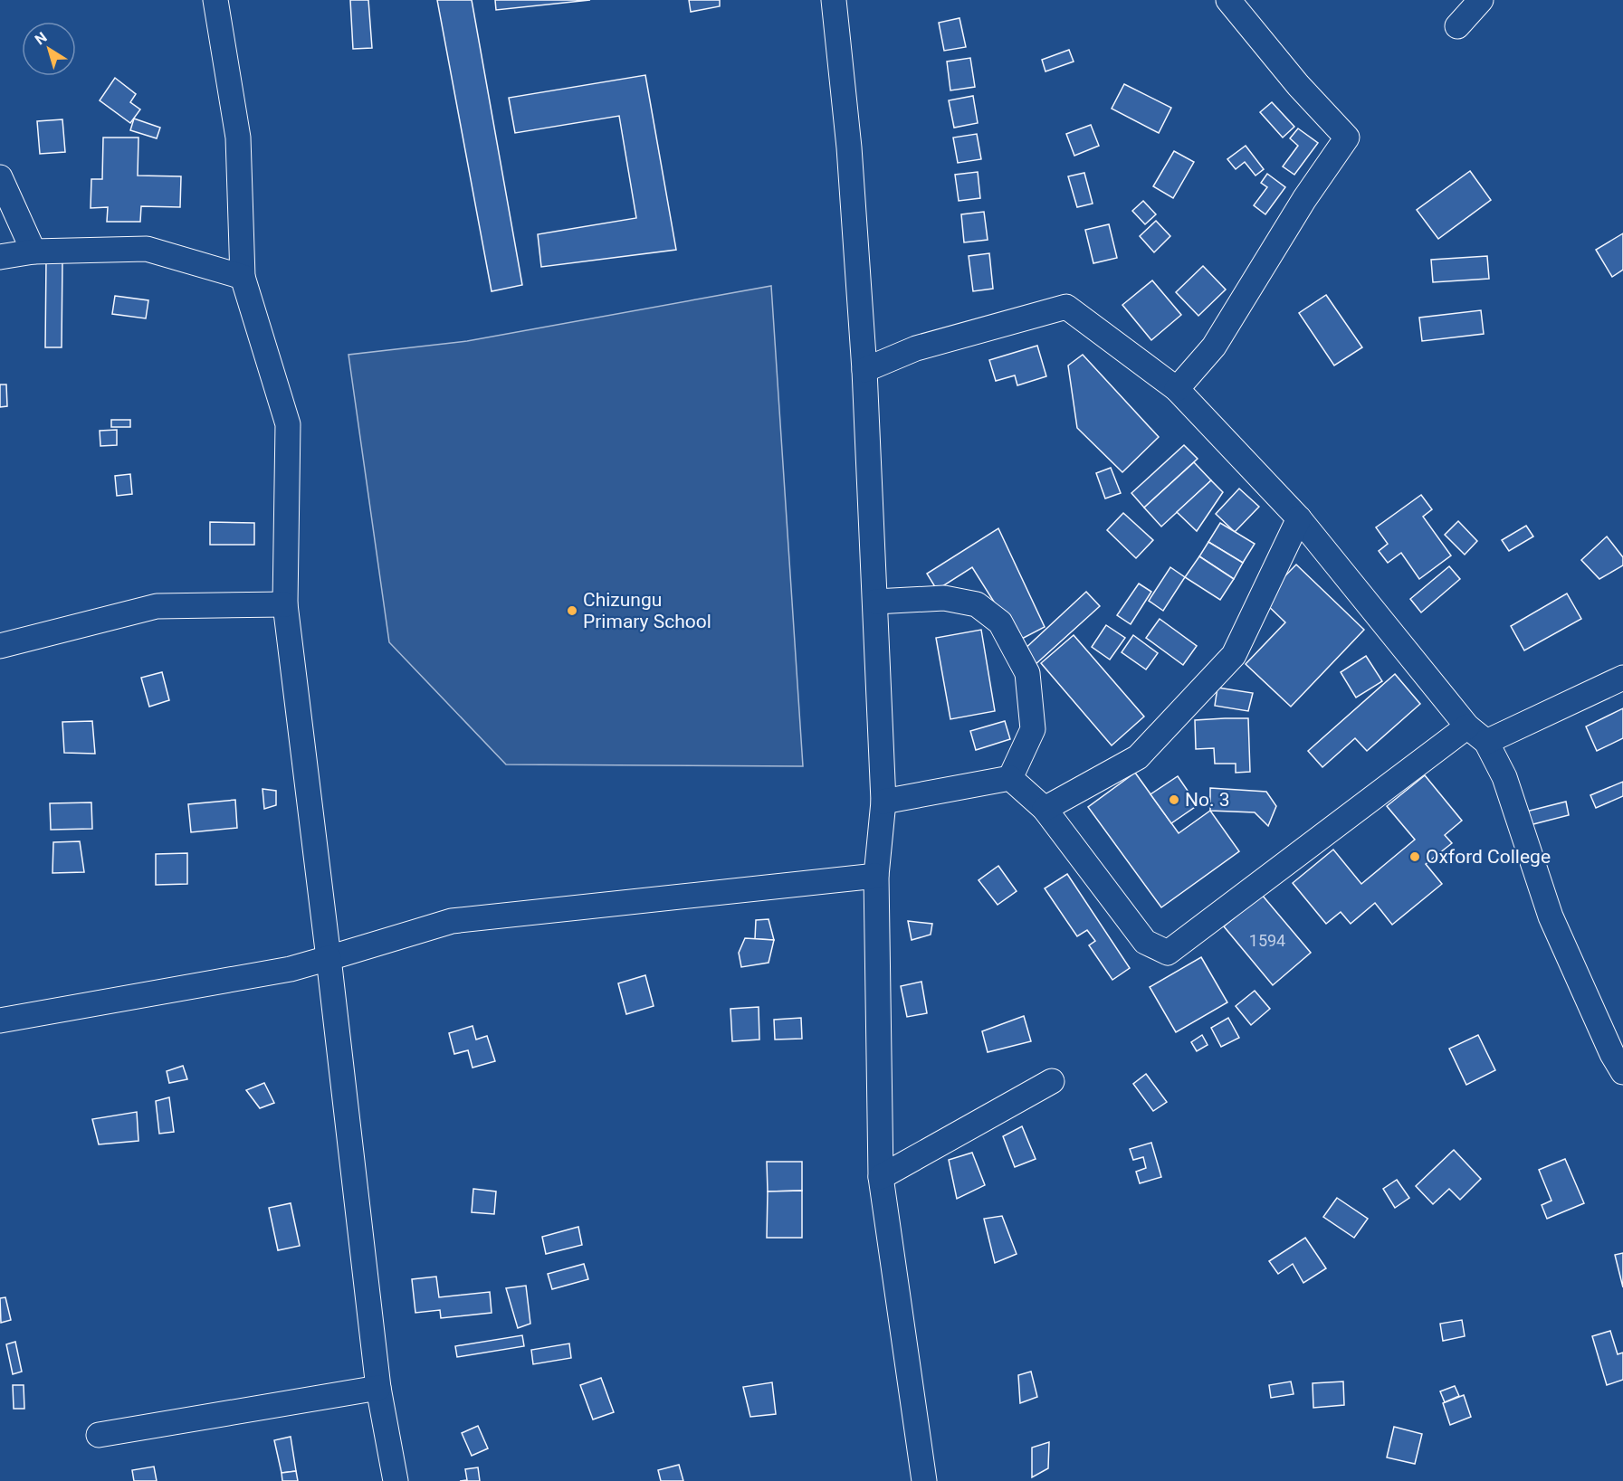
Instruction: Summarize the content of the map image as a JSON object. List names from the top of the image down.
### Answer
{
  "places": ["Chizungu Primary School", "No. 3", "Oxford College"],
  "house_numbers": ["1594"],
  "north": "top left"
}
